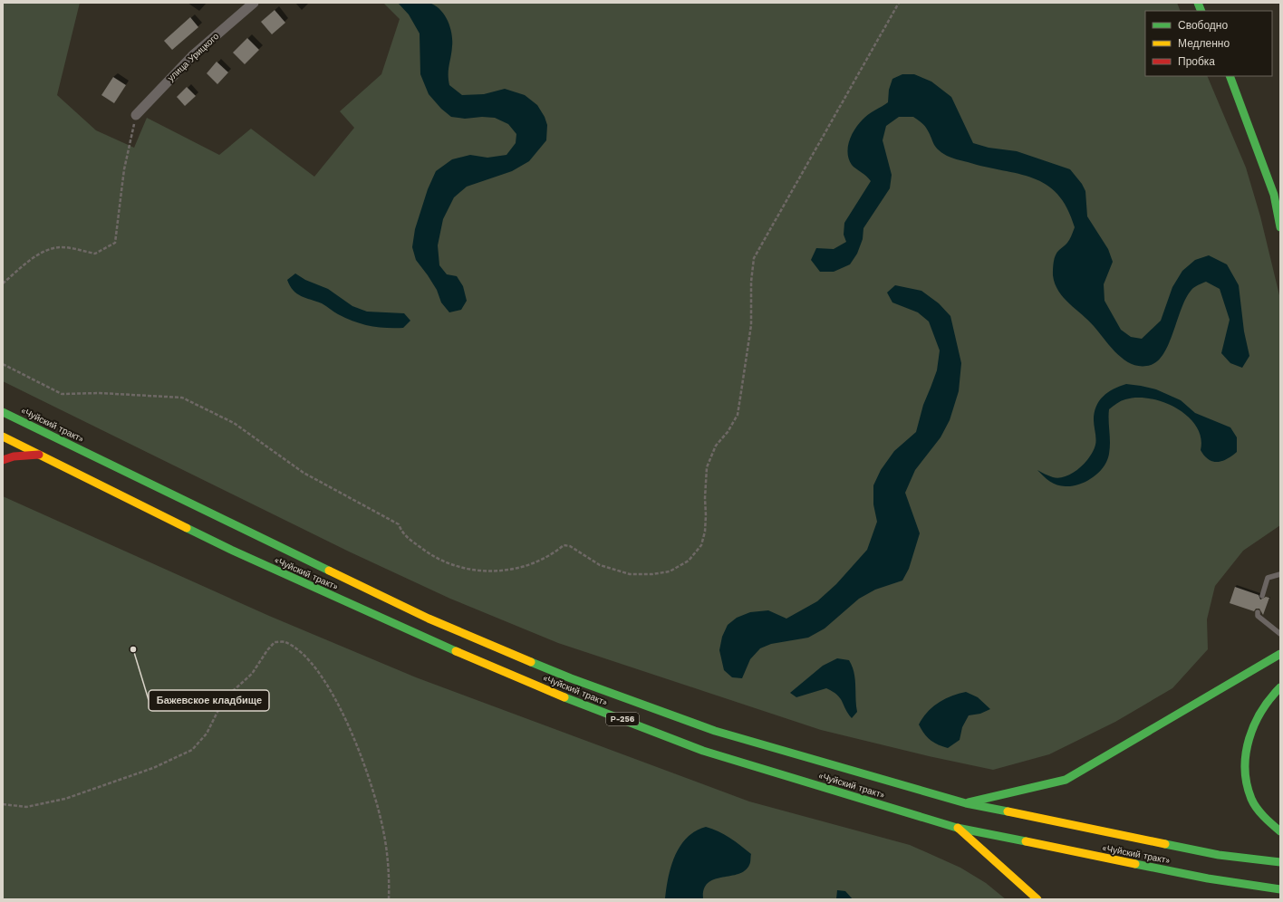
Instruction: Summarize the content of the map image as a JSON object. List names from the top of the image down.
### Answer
{
  "streets": {
    "main road": ["«Чуйский тракт»", "Р-256"],
    "street": ["улица Урицкого"]
  },
  "places": ["Бажевское кладбище"],
  "legend": ["Свободно", "Медленно", "Пробка"]
}
